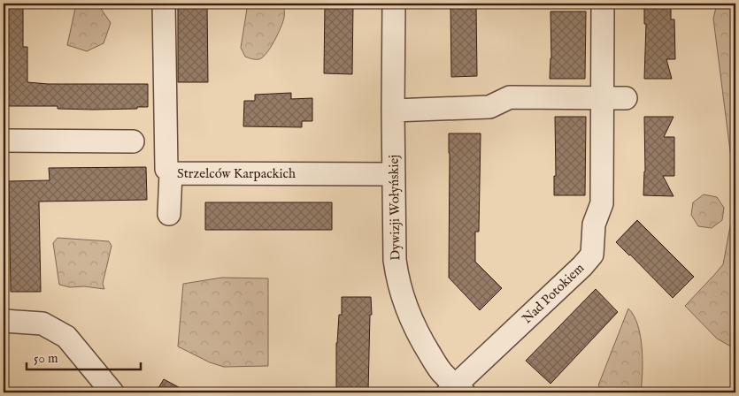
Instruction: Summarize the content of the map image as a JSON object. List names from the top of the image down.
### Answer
{
  "streets": {
    "street": ["Strzelców Karpackich", "Dywizji Wołyńskiej", "Nad Potokiem"]
  },
  "crossings": [
    ["Strzelców Karpackich", "Dywizji Wołyńskiej"],
    ["Dywizji Wołyńskiej", "Nad Potokiem"]
  ],
  "scale_bar": "50 m"
}
